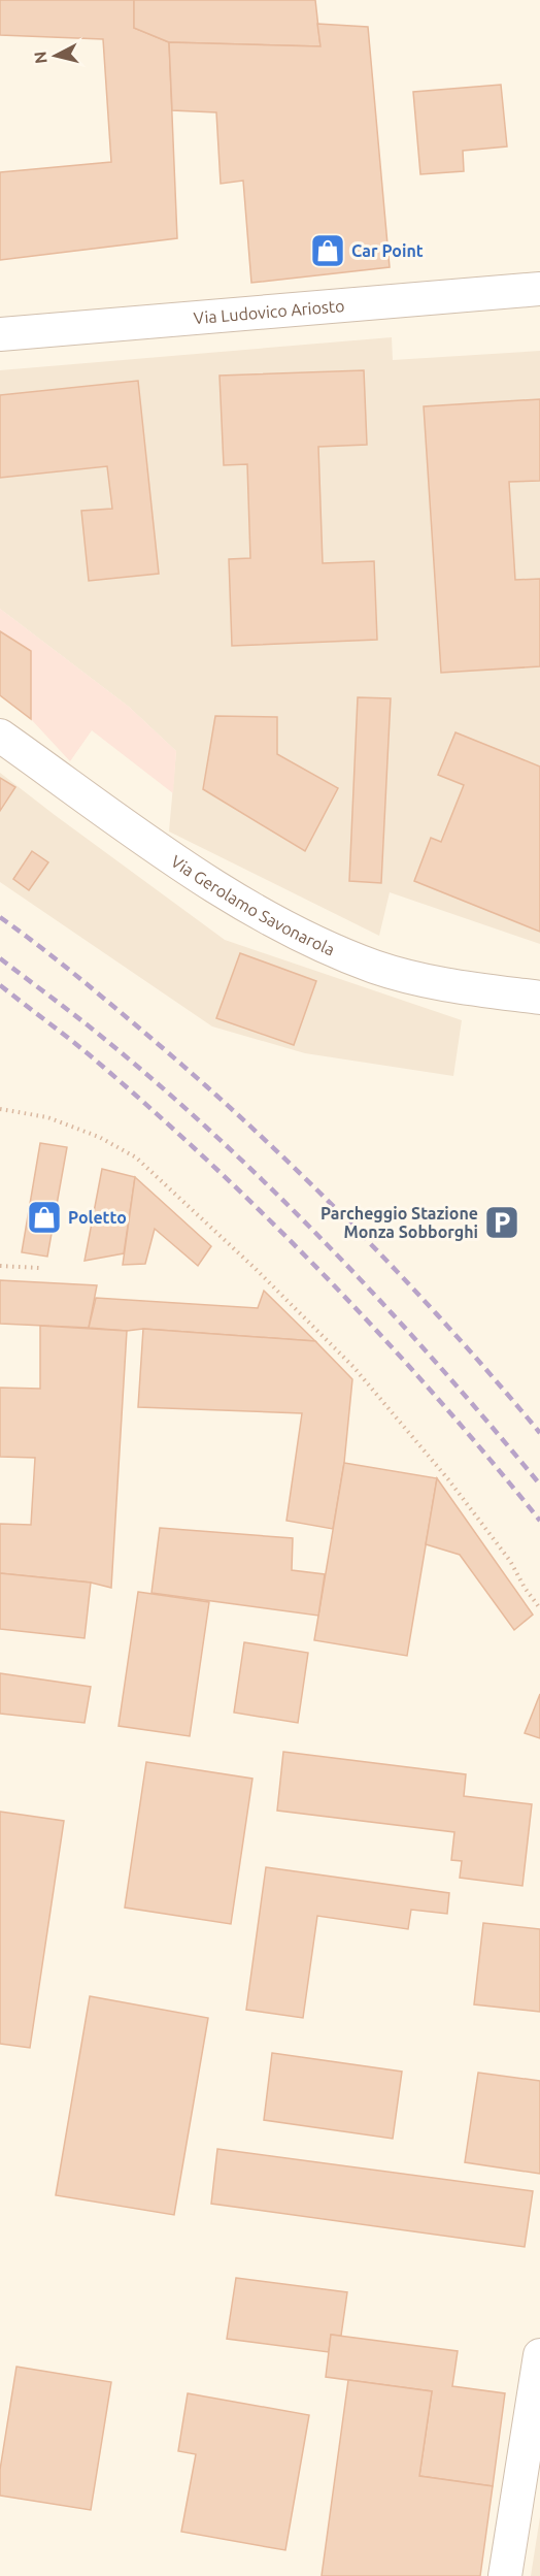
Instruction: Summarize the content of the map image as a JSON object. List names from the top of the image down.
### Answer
{
  "streets": {
    "street": ["Via Ludovico Ariosto", "Via Gerolamo Savonarola"]
  },
  "places": {
    "shop": ["Car Point", "Poletto"],
    "parking": ["Parcheggio Stazione Monza Sobborghi"]
  },
  "north": "left"
}
